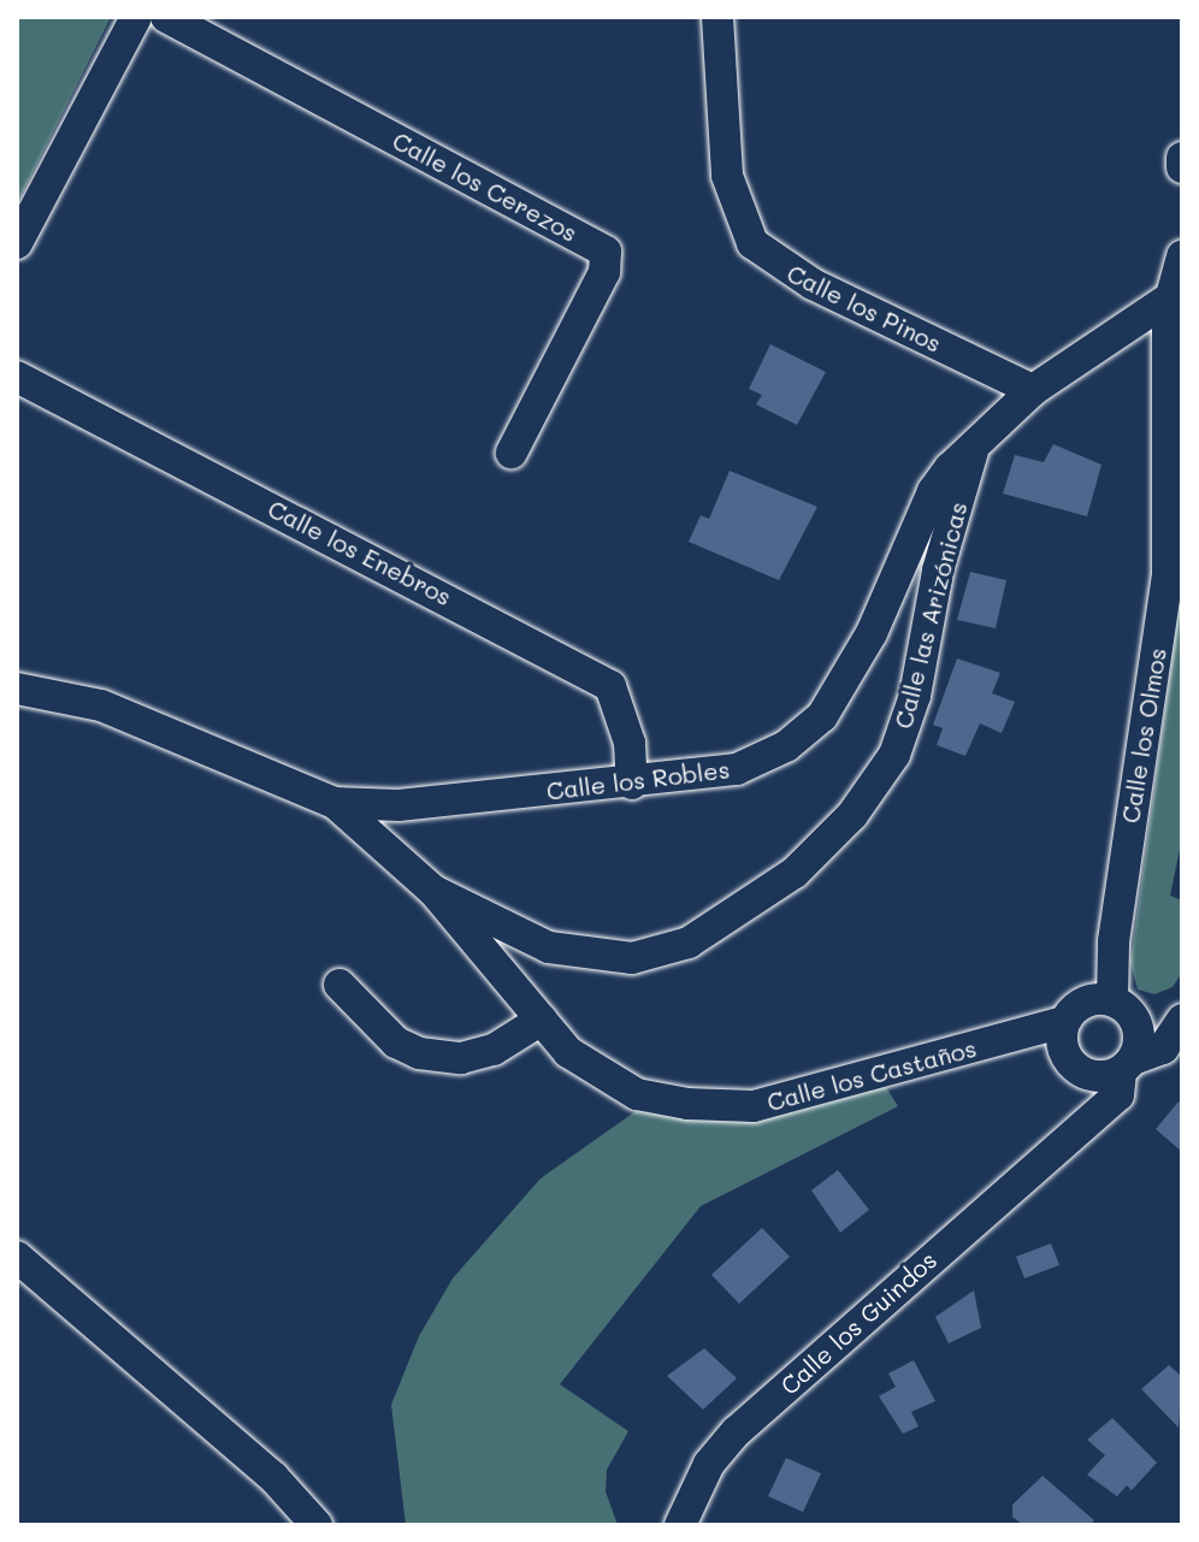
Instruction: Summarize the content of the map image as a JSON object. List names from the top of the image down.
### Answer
{
  "streets": {
    "street": [
      "Calle los Cerezos",
      "Calle los Pinos",
      "Calle los Enebros",
      "Calle las Arizónicas",
      "Calle los Olmos",
      "Calle los Robles",
      "Calle los Castaños",
      "Calle los Guindos"
    ]
  },
  "crossings": [
    ["Calle los Pinos", "Calle los Robles"],
    ["Calle los Enebros", "Calle los Robles"],
    ["Calle las Arizónicas", "Calle los Robles"],
    ["Calle las Arizónicas", "Calle los Castaños"],
    ["Calle los Olmos", "Calle los Robles"],
    ["Calle los Olmos", "Calle los Castaños"],
    ["Calle los Olmos", "Calle los Guindos"],
    ["Calle los Robles", "Calle los Castaños"],
    ["Calle los Castaños", "Calle los Guindos"]
  ]
}
